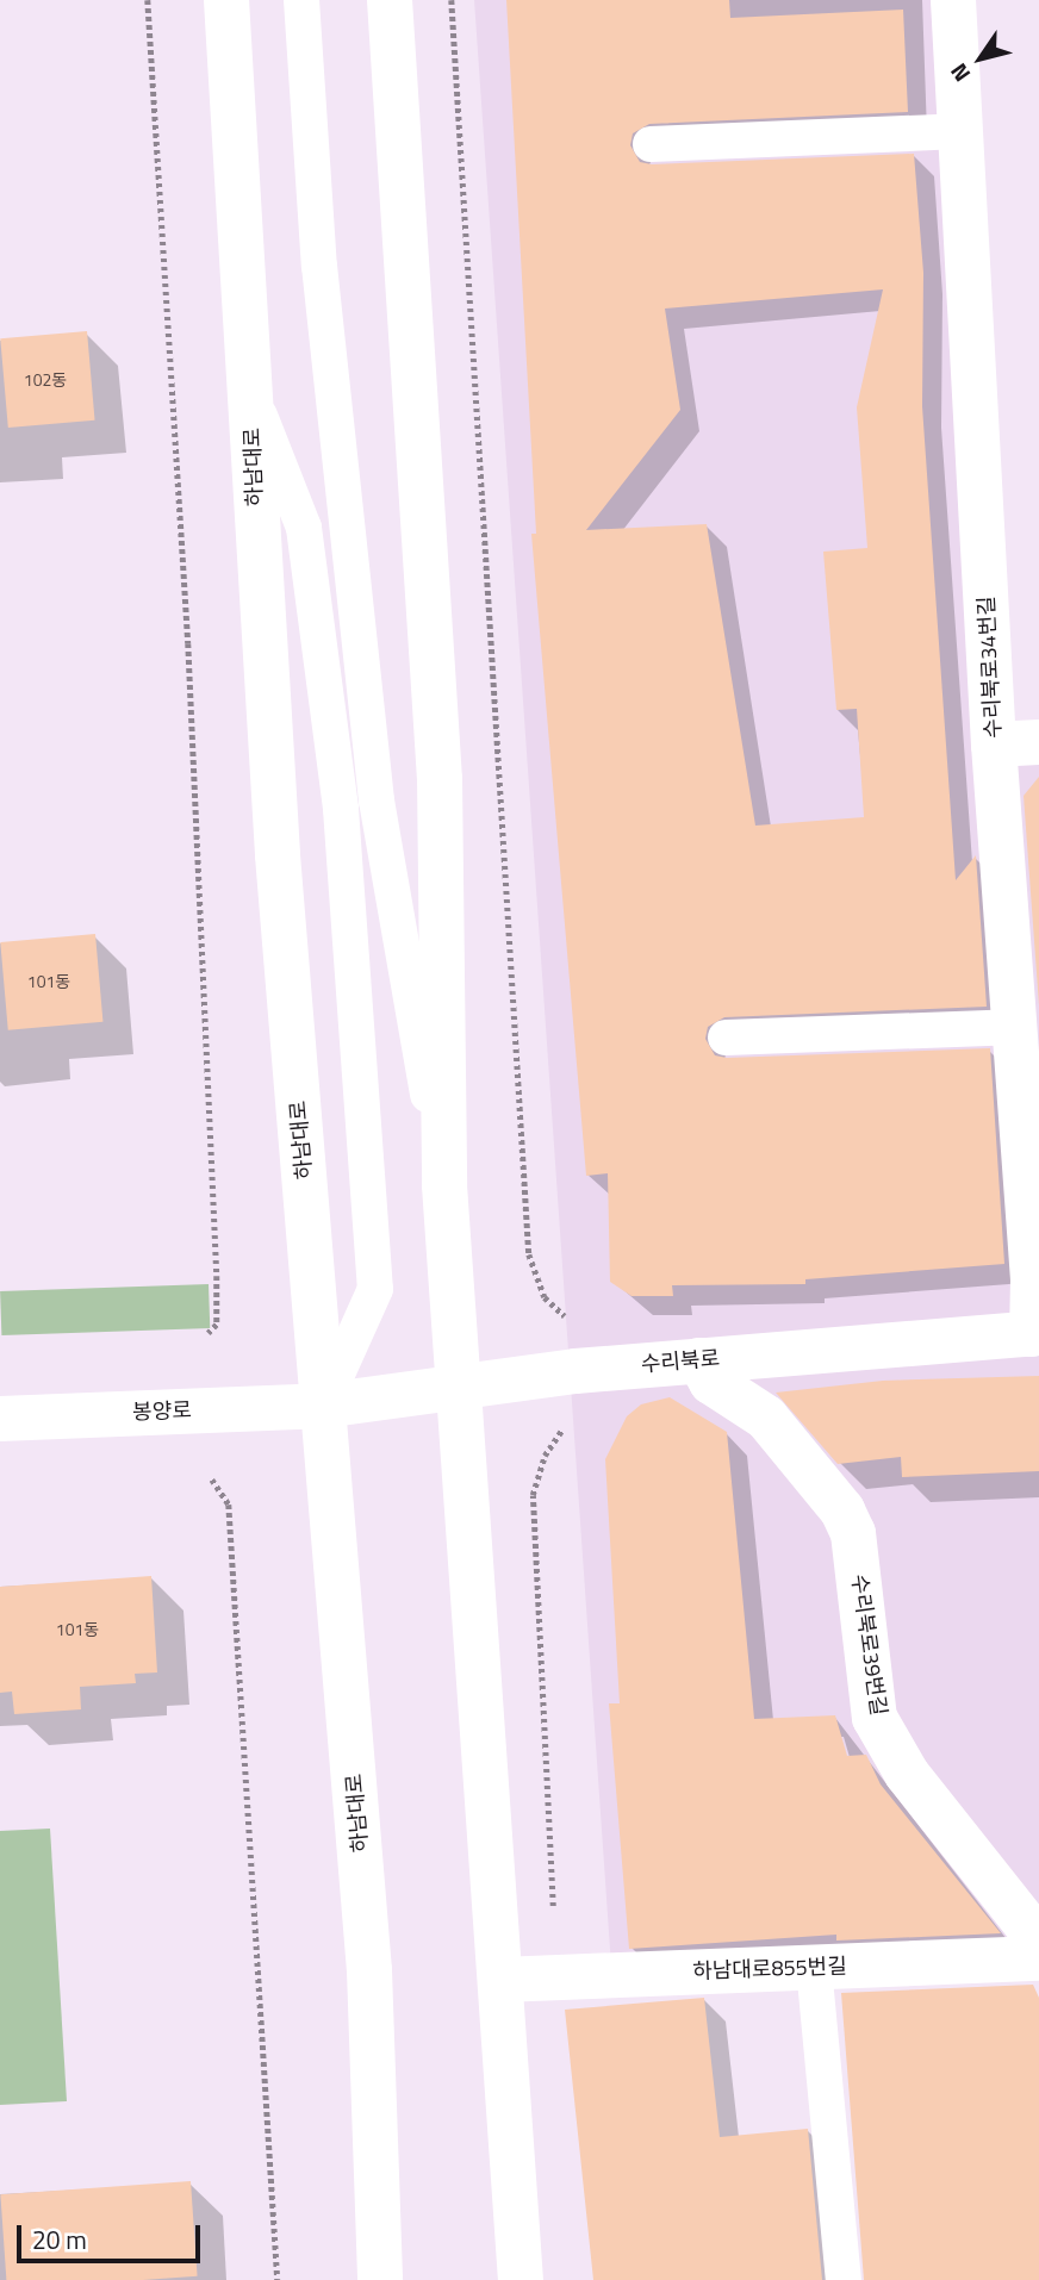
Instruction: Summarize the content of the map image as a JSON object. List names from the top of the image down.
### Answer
{
  "streets": {
    "main road": [
      "하남대로",
      "수리북로34번길",
      "수리북로",
      "봉양로",
      "수리북로39번길",
      "하남대로855번길"
    ]
  },
  "crossings": [
    ["하남대로", "수리북로"],
    ["하남대로", "봉양로"],
    ["수리북로34번길", "수리북로"],
    ["수리북로", "봉양로"],
    ["수리북로", "수리북로39번길"]
  ],
  "house_numbers": ["102동", "101동", "101동"],
  "scale_bar": "20 m",
  "north": "bottom left"
}
